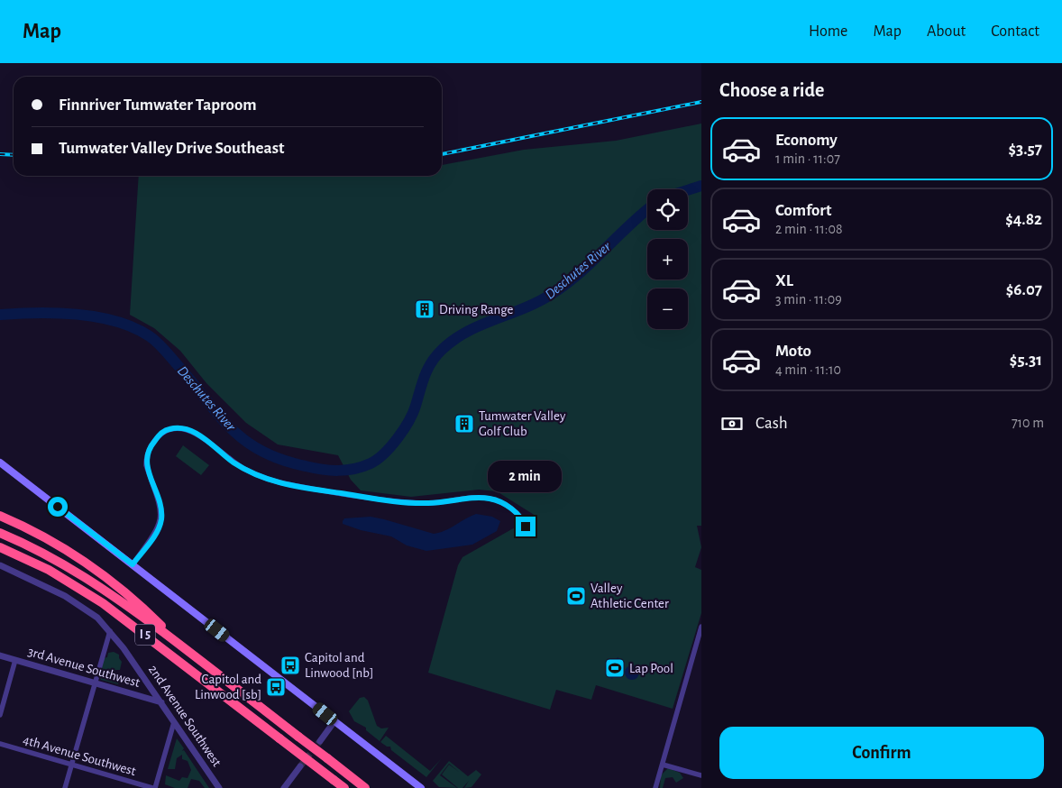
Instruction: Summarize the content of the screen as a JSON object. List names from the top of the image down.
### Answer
{
  "streets": {
    "highway": ["I 5"],
    "street": ["3rd Avenue Southwest", "2nd Avenue Southwest", "4th Avenue Southwest"]
  },
  "crossings": [
    ["3rd Avenue Southwest", "2nd Avenue Southwest"]
  ],
  "water": ["Deschutes River"],
  "places": {
    "building": ["Driving Range", "Tumwater Valley Golf Club"],
    "sports": ["Valley Athletic Center", "Lap Pool"],
    "bus stop": ["Capitol and Linwood [nb]", "Capitol and Linwood [sb]"]
  },
  "page": {
    "header": "Map",
    "nav": [
      "Home",
      "Map",
      "About",
      "Contact"
    ],
    "heading": "Choose a ride",
    "banner": ["Finnriver Tumwater Taproom", "Tumwater Valley Drive Southeast"],
    "list": [
      {
        "name": "Economy",
        "note": "1 min · 11:07",
        "value": "$3.57"
      },
      {
        "name": "Comfort",
        "note": "2 min · 11:08",
        "value": "$4.82"
      },
      {
        "name": "XL",
        "note": "3 min · 11:09",
        "value": "$6.07"
      },
      {
        "name": "Moto",
        "note": "4 min · 11:10",
        "value": "$5.31"
      }
    ],
    "map_buttons": ["+", "−"],
    "pay": ["Cash", "710 m"],
    "bubble": "2 min",
    "buttons": "Confirm"
  }
}
